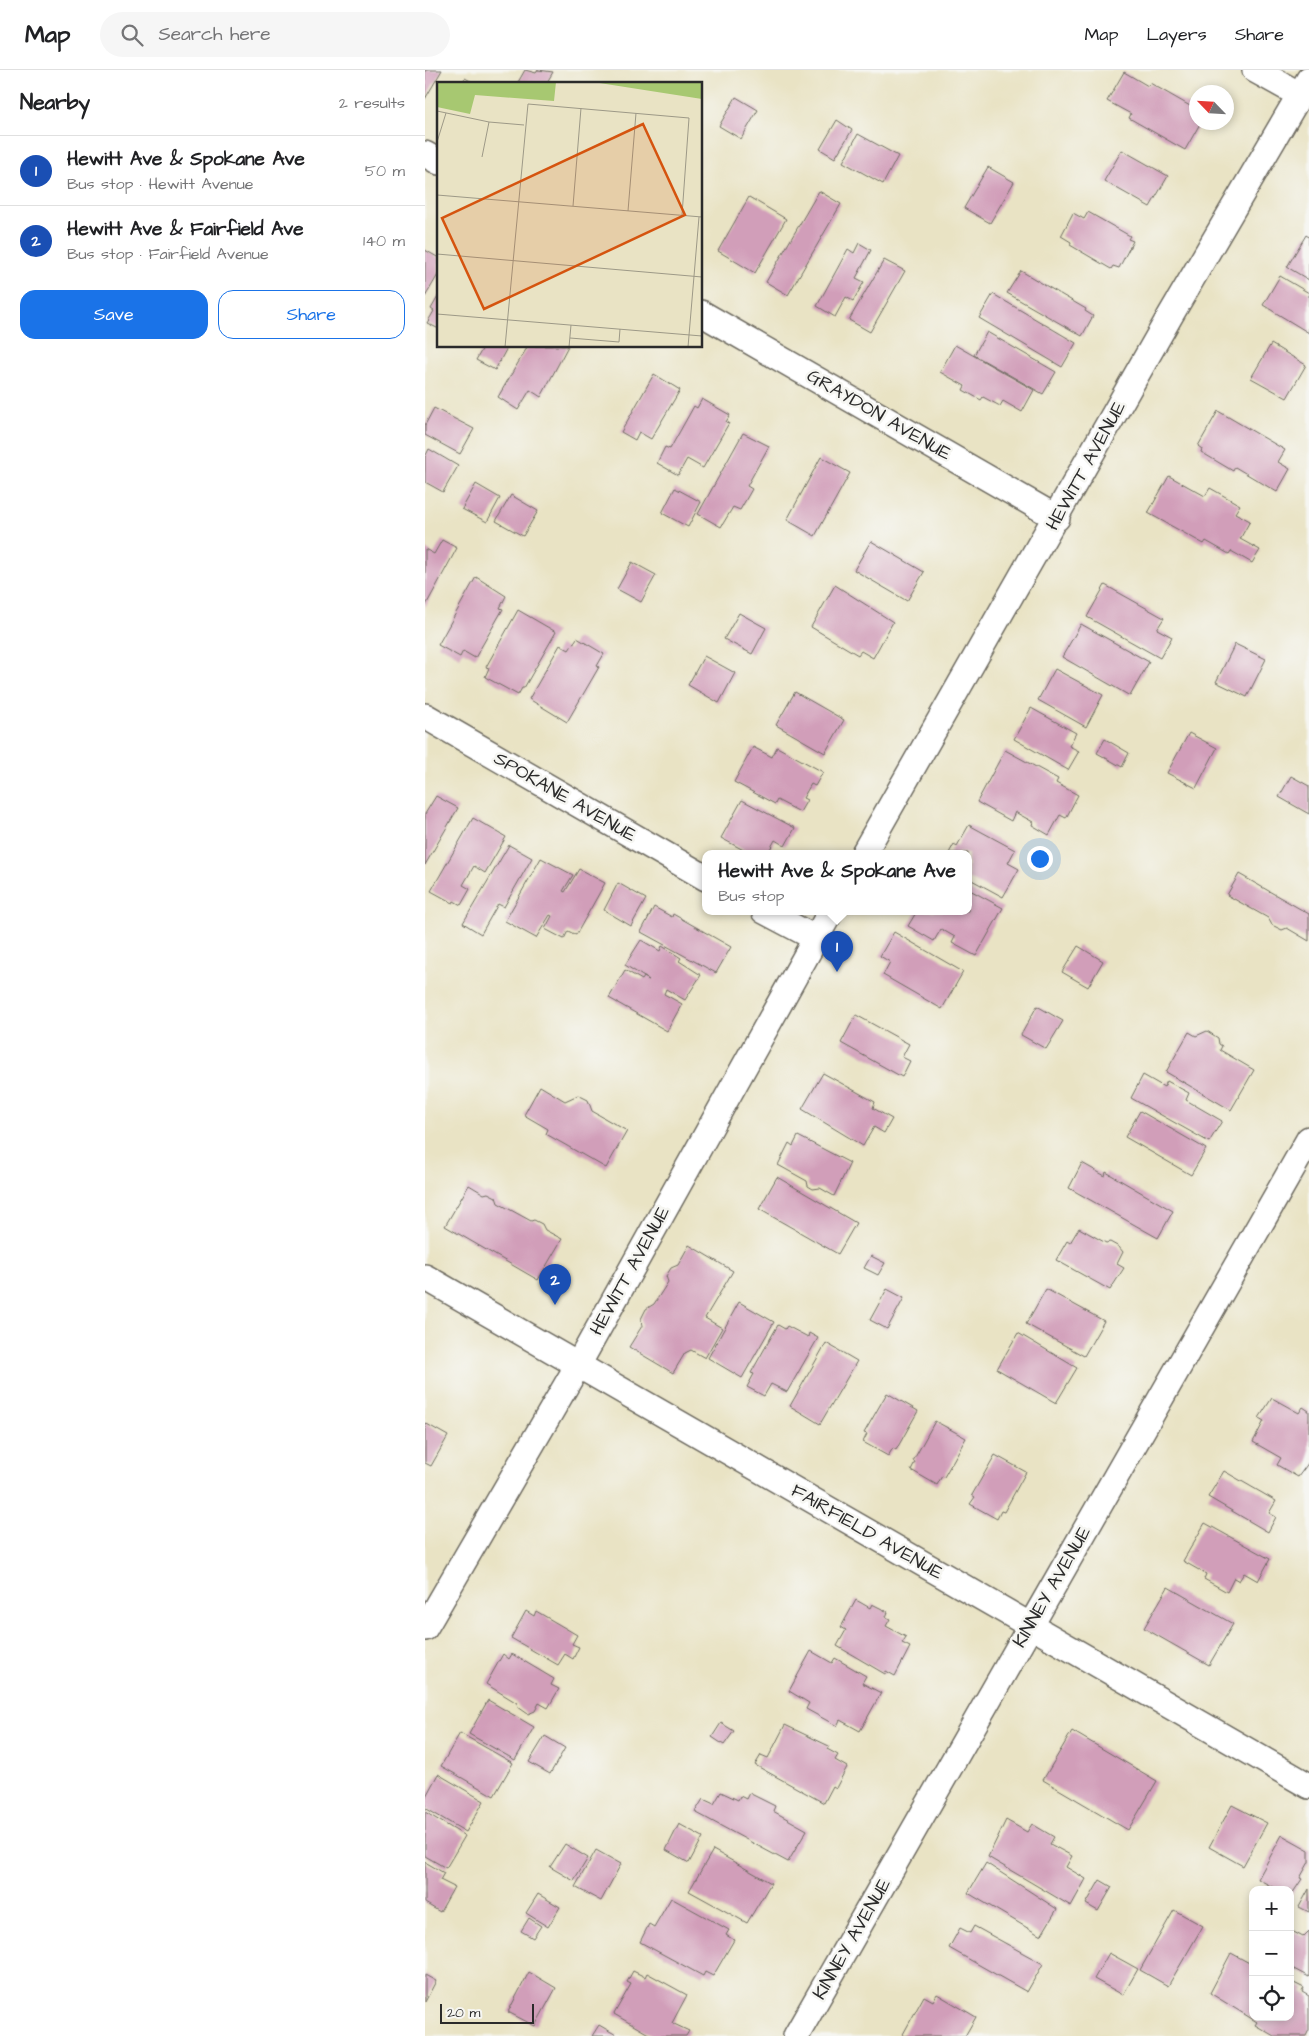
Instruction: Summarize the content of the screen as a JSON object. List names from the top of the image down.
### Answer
{
  "streets": {
    "street": [
      "GRAYDON AVENUE",
      "HEWITT AVENUE",
      "SPOKANE AVENUE",
      "FAIRFIELD AVENUE",
      "KINNEY AVENUE"
    ]
  },
  "crossings": [
    ["GRAYDON AVENUE", "HEWITT AVENUE"],
    ["HEWITT AVENUE", "FAIRFIELD AVENUE"],
    ["FAIRFIELD AVENUE", "KINNEY AVENUE"]
  ],
  "scale_bar": "20 m",
  "north": "top left",
  "page": {
    "header": "Map",
    "search": "Search here",
    "nav": ["Map", "Layers", "Share"],
    "heading": ["Nearby", "2 results"],
    "list": [
      {
        "mark": "1",
        "name": "Hewitt Ave & Spokane Ave",
        "note": "Bus stop · Hewitt Avenue",
        "value": "50 m"
      },
      {
        "mark": "2",
        "name": "Hewitt Ave & Fairfield Ave",
        "note": "Bus stop · Fairfield Avenue",
        "value": "140 m"
      }
    ],
    "buttons": ["Save", "Share"],
    "popup": ["Hewitt Ave & Spokane Ave", "Bus stop"],
    "pins": ["1", "2"],
    "map_buttons": ["+", "−"],
    "scale": "20 m"
  }
}
